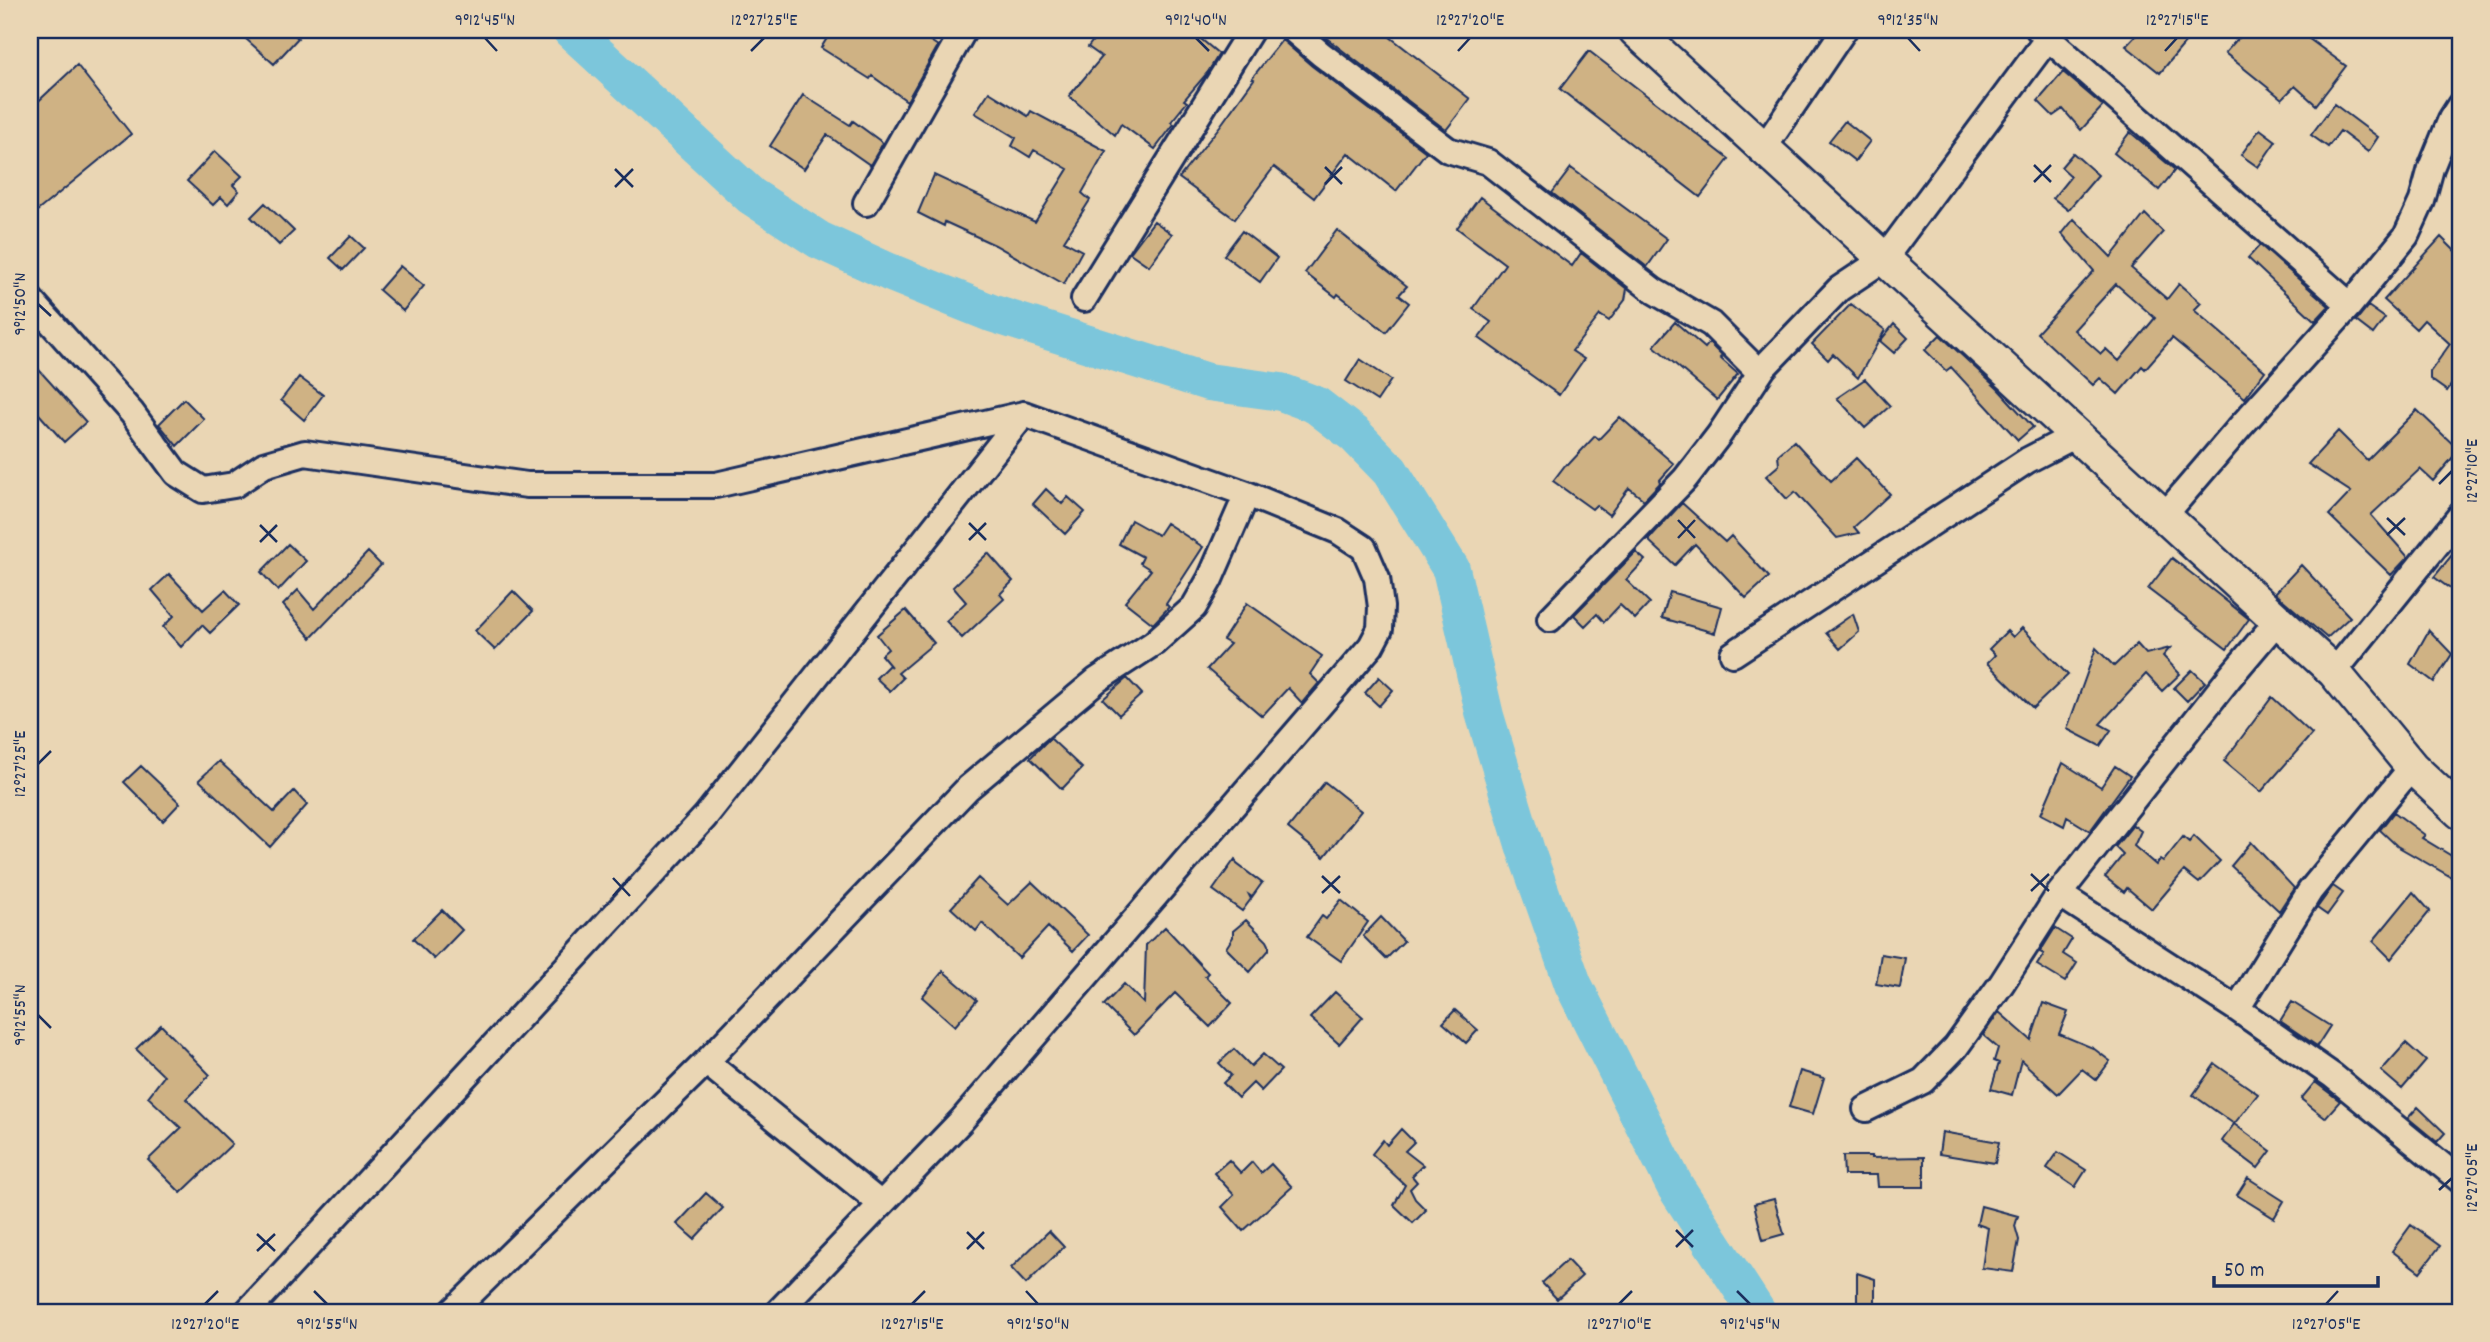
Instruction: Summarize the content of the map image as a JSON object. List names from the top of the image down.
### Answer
{
  "scale_bar": "50 m",
  "coordinates": [
    "9°12'45\"N",
    "12°27'25\"E",
    "9°12'40\"N",
    "12°27'20\"E",
    "9°12'35\"N",
    "12°27'15\"E",
    "9°12'50\"N",
    "12°27'10\"E",
    "9°12'55\"N",
    "12°27'05\"E"
  ]
}
